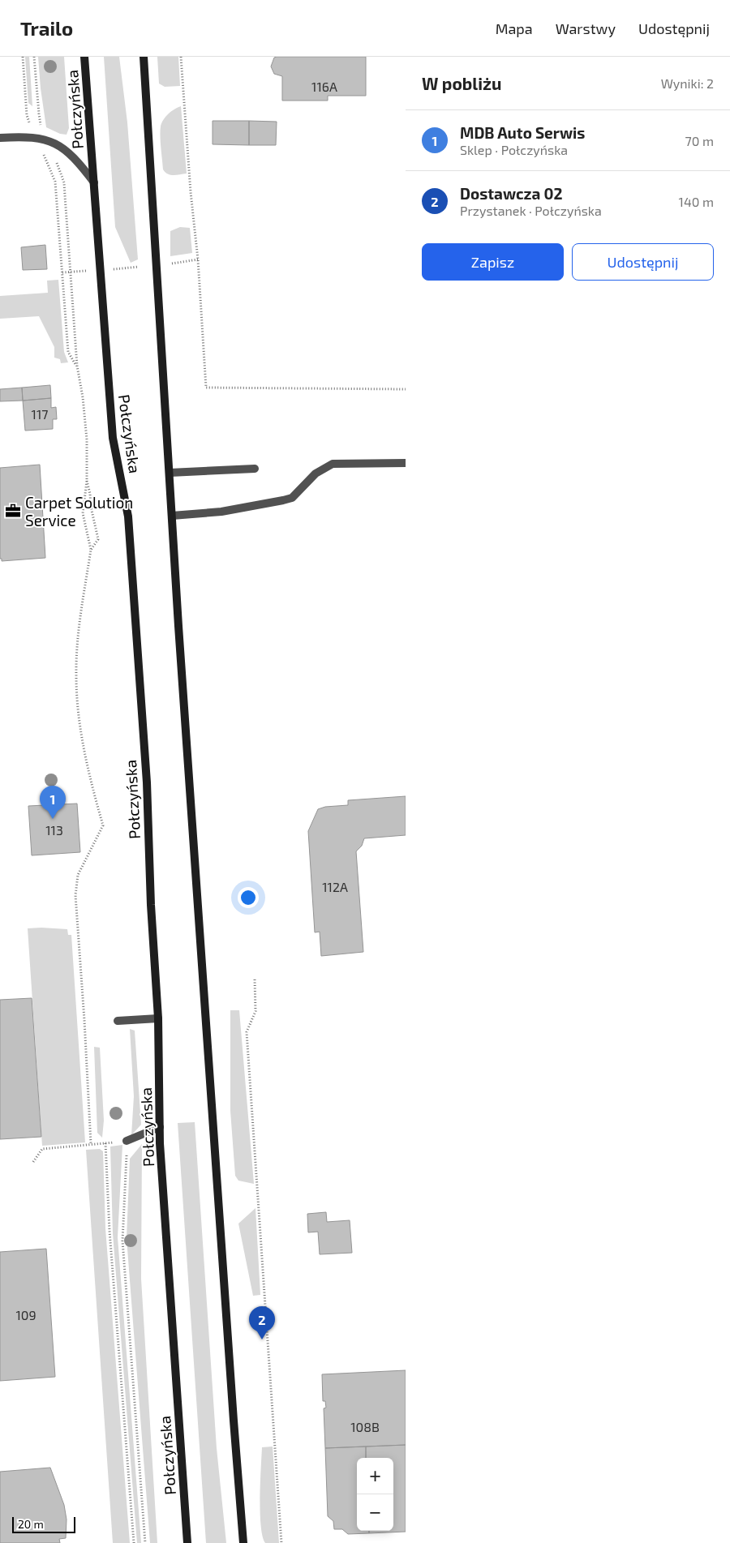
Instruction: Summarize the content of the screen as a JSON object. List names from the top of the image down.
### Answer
{
  "streets": {
    "main road": ["Połczyńska"]
  },
  "places": {
    "office": ["Carpet Solution Service"]
  },
  "house_numbers": [
    "116A",
    "117",
    "113",
    "112A",
    "109",
    "108B"
  ],
  "scale_bar": "20 m",
  "page": {
    "header": "Trailo",
    "nav": ["Mapa", "Warstwy", "Udostępnij"],
    "heading": ["W pobliżu", "Wyniki: 2"],
    "list": [
      {
        "mark": "1",
        "name": "MDB Auto Serwis",
        "note": "Sklep · Połczyńska",
        "value": "70 m"
      },
      {
        "mark": "2",
        "name": "Dostawcza 02",
        "note": "Przystanek · Połczyńska",
        "value": "140 m"
      }
    ],
    "buttons": ["Zapisz", "Udostępnij"],
    "pins": ["1", "2"],
    "map_buttons": ["+", "−"],
    "scale": "20 m"
  }
}
